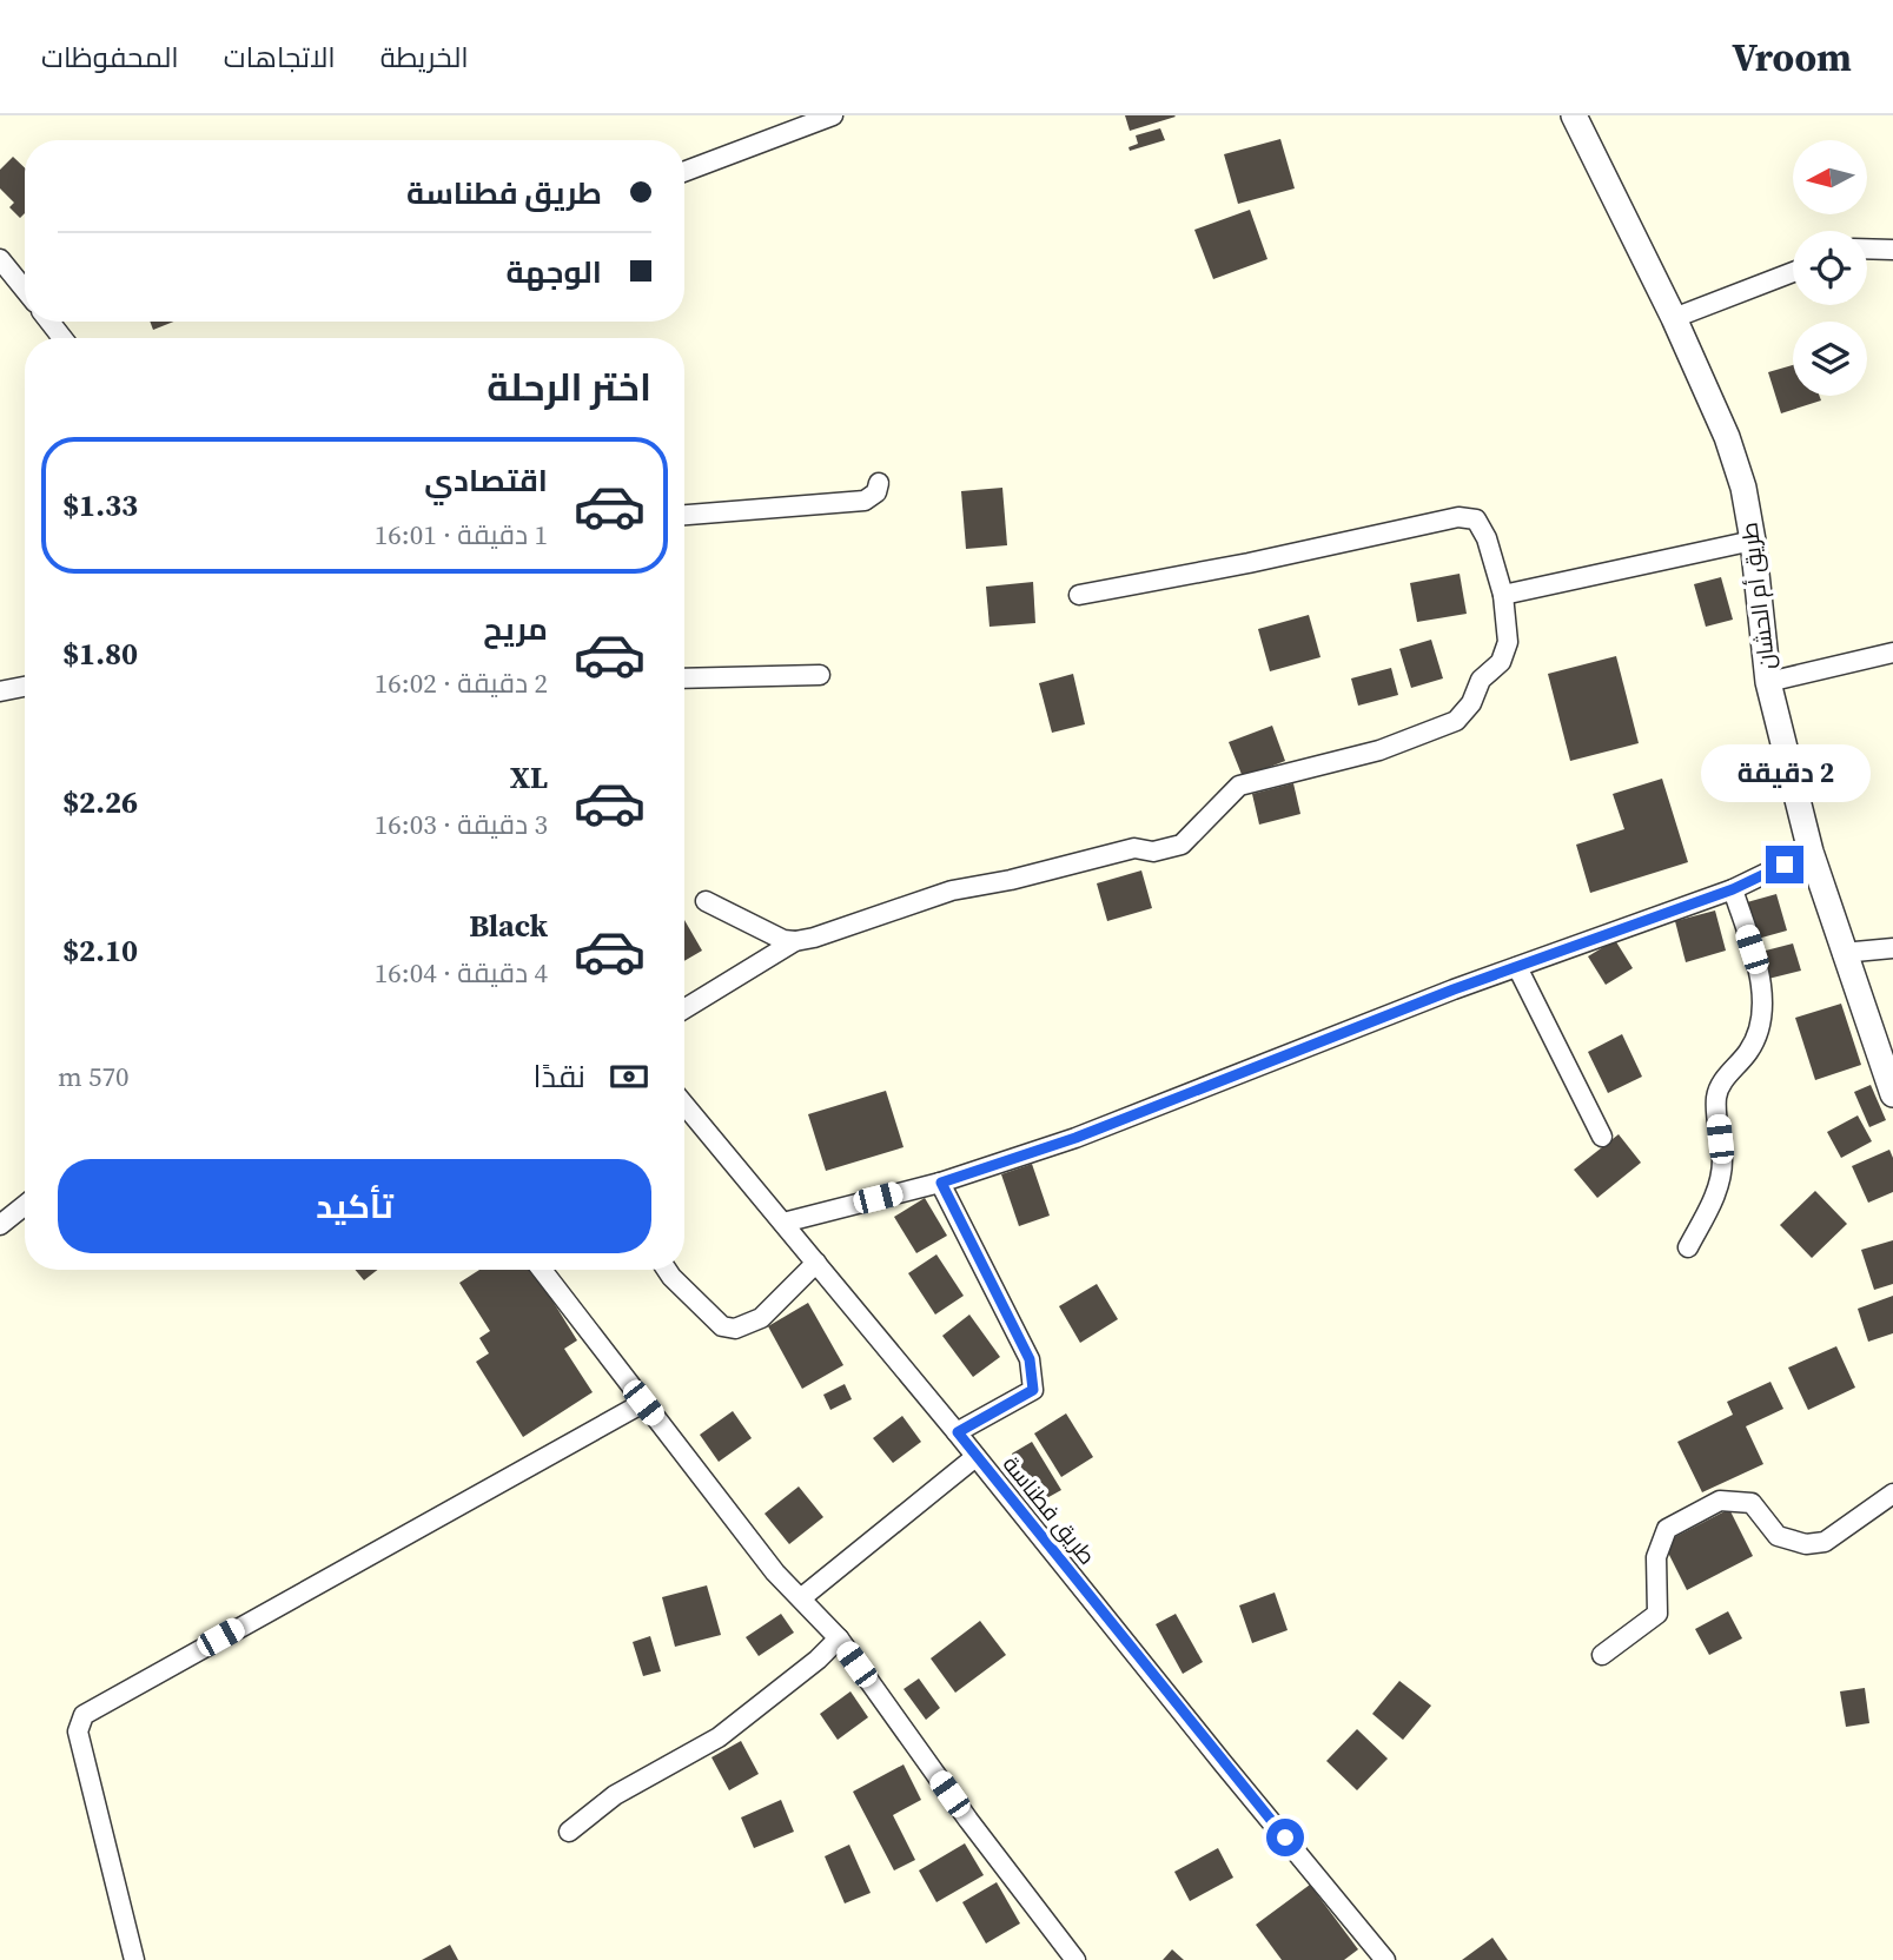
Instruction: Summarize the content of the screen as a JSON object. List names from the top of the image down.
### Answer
{
  "streets": {
    "street": ["طريق أم الحشان", "طريق فطناسة"]
  },
  "north": "left",
  "page": {
    "header": "Vroom",
    "nav": ["الخريطة", "الاتجاهات", "المحفوظات"],
    "banner": ["طريق فطناسة", "الوجهة"],
    "heading": "اختر الرحلة",
    "list": [
      {
        "name": "اقتصادي",
        "note": "1 دقيقة · 16:01",
        "value": "$1.33"
      },
      {
        "name": "مريح",
        "note": "2 دقيقة · 16:02",
        "value": "$1.80"
      },
      {
        "name": "XL",
        "note": "3 دقيقة · 16:03",
        "value": "$2.26"
      },
      {
        "name": "Black",
        "note": "4 دقيقة · 16:04",
        "value": "$2.10"
      }
    ],
    "bubble": "2 دقيقة",
    "pay": ["نقدًا", "570 m"],
    "buttons": "تأكيد"
  }
}
